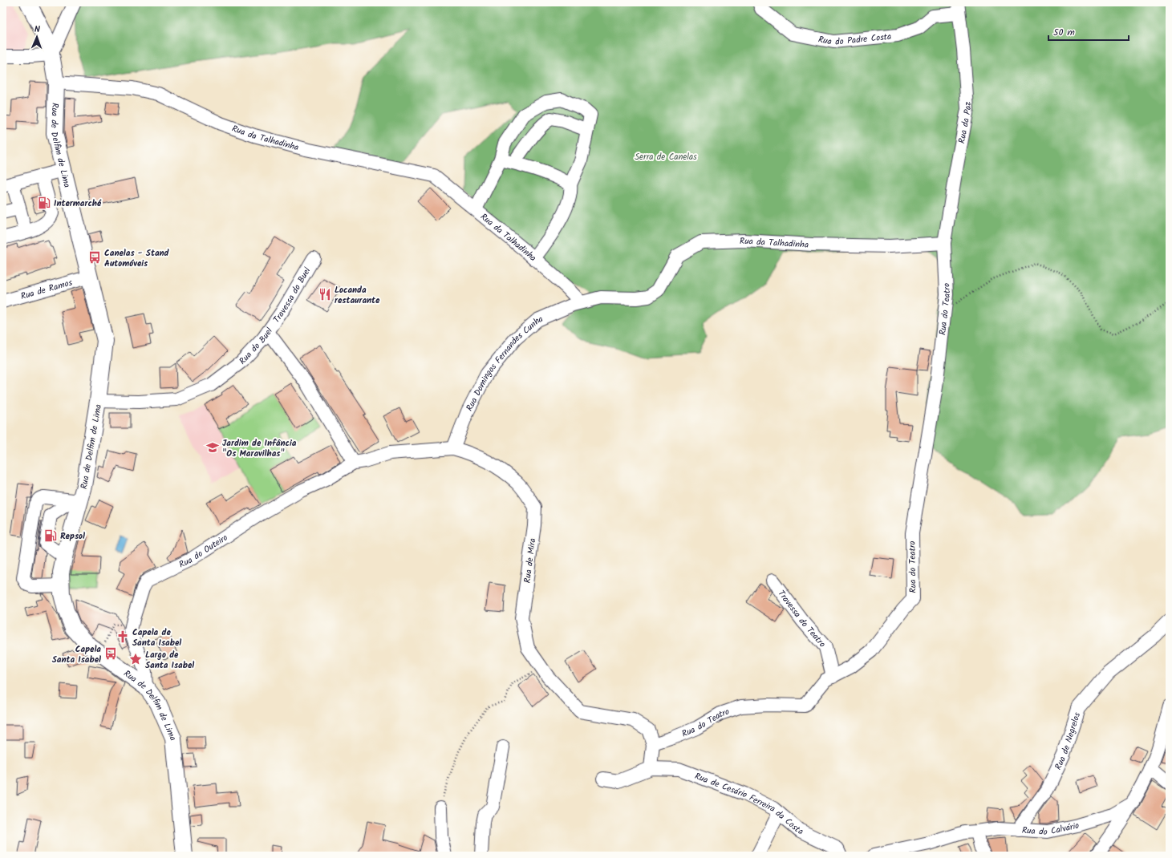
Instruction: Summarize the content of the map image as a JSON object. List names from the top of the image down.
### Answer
{
  "streets": {
    "main road": ["Rua de Delfim de Lima"],
    "street": [
      "Rua do Padre Costa",
      "Rua da Paz",
      "Rua da Talhadinha",
      "Rua de Ramos",
      "Travessa do Buel",
      "Rua do Teatro",
      "Rua do Buel",
      "Rua Domingos Fernandes Cunha",
      "Rua do Outeiro",
      "Rua de Mira",
      "Travessa do Teatro",
      "Rua de Negrelos",
      "Rua de Cesário Ferreira da Costa",
      "Rua do Calvário"
    ]
  },
  "crossings": [
    ["Rua do Padre Costa", "Rua da Paz"],
    ["Rua da Paz", "Rua da Talhadinha"],
    ["Rua da Paz", "Rua do Teatro"],
    ["Rua da Talhadinha", "Rua de Delfim de Lima"],
    ["Rua da Talhadinha", "Rua do Teatro"],
    ["Rua da Talhadinha", "Rua Domingos Fernandes Cunha"],
    ["Rua de Delfim de Lima", "Rua de Ramos"],
    ["Rua de Delfim de Lima", "Rua do Buel"],
    ["Rua de Delfim de Lima", "Rua do Outeiro"],
    ["Travessa do Buel", "Rua do Buel"],
    ["Rua do Teatro", "Rua de Mira"],
    ["Rua do Teatro", "Travessa do Teatro"],
    ["Rua do Buel", "Rua do Outeiro"],
    ["Rua do Buel", "Rua de Mira"],
    ["Rua Domingos Fernandes Cunha", "Rua de Mira"],
    ["Rua do Outeiro", "Rua de Mira"],
    ["Rua de Negrelos", "Rua do Calvário"]
  ],
  "parks": ["Serra de Canelas"],
  "places": {
    "fuel station": ["Intermarché", "Repsol"],
    "bus stop": ["Canelas - Stand Automóveis", "Capela Santa Isabel"],
    "restaurant": ["Locanda restaurante"],
    "school or university": ["Jardim de Infância \"Os Maravilhas\""],
    "church": ["Capela de Santa Isabel"],
    "place": ["Largo de Santa Isabel"]
  },
  "scale_bar": "50 m",
  "north": "top"
}
